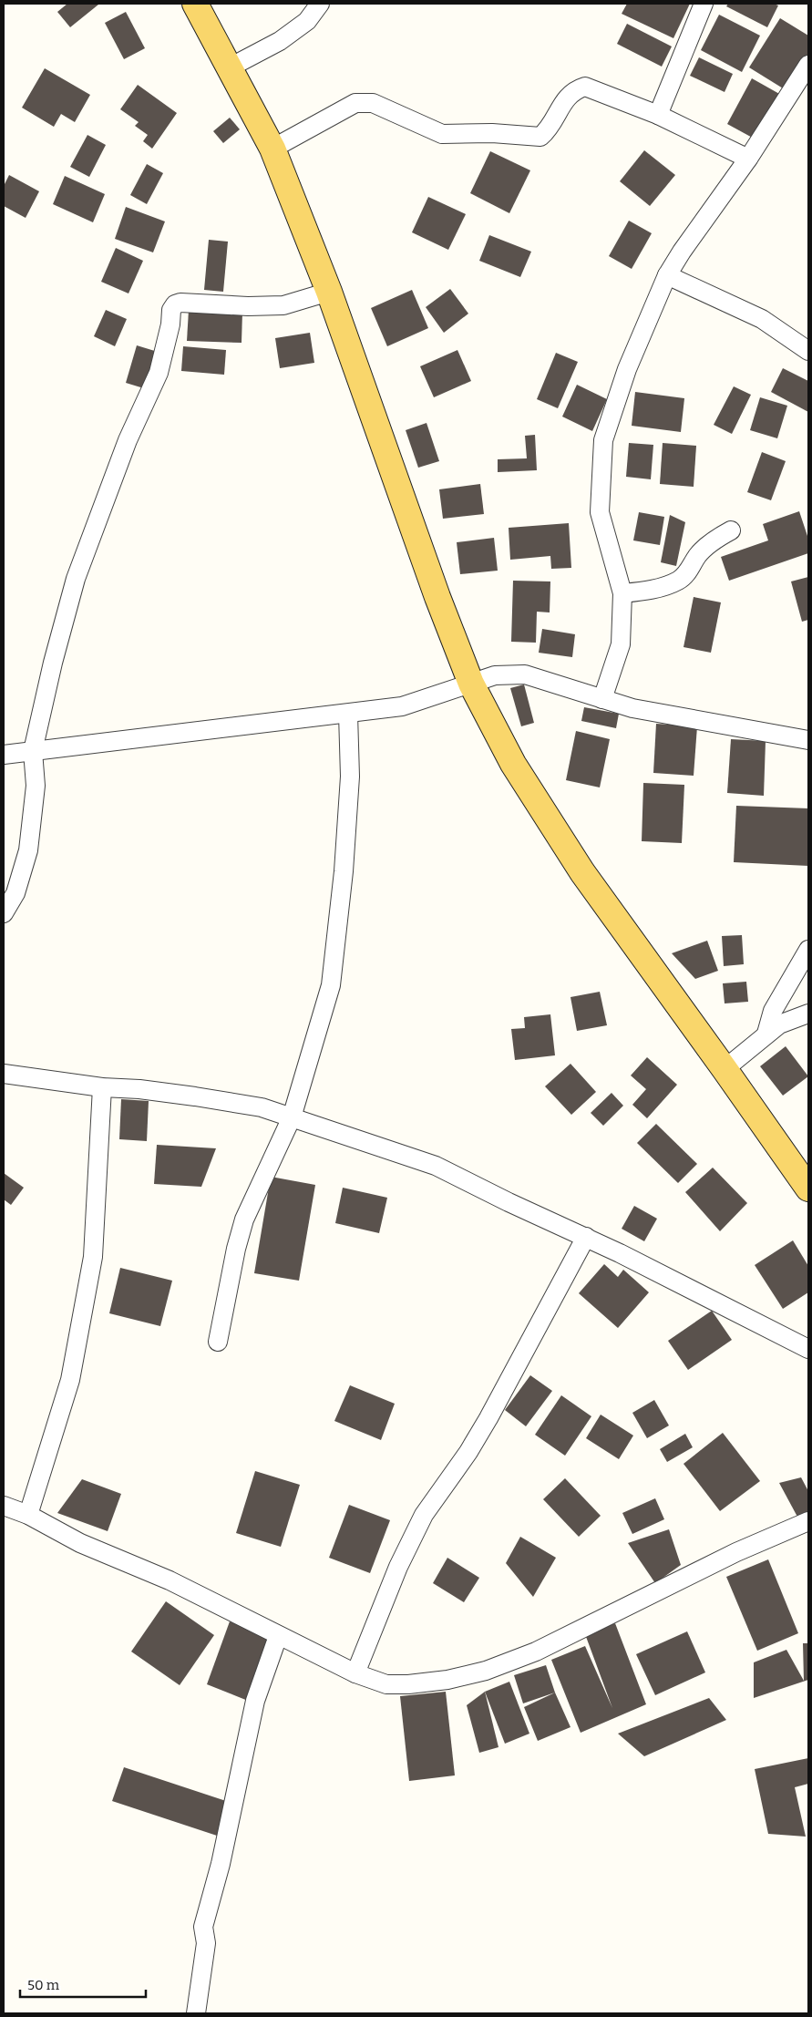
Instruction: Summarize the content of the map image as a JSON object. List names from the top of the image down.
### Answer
{
  "scale_bar": "50 m"
}
